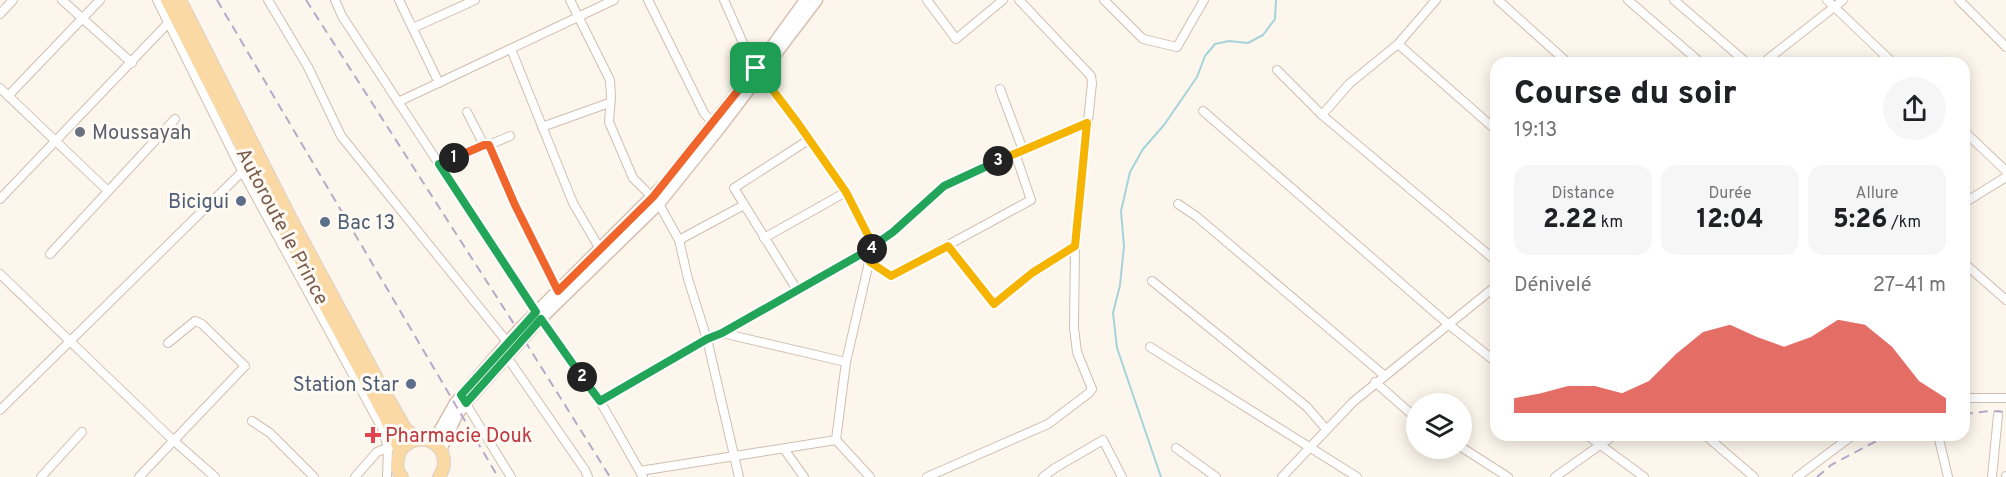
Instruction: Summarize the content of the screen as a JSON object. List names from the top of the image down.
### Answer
{
  "streets": {
    "main road": ["Autoroute le Prince"]
  },
  "places": {
    "other": [
      "Moussayah",
      "Bicigui",
      "Bac 13",
      "Station Star"
    ],
    "health": ["Pharmacie Douk"]
  },
  "page": {
    "heading": ["Course du soir", "19:13"],
    "pins": [
      "1",
      "3",
      "4",
      "2"
    ],
    "stats": [
      ["Distance", "2.22 km"],
      ["Durée", "12:04"],
      ["Allure", "5:26 /km"]
    ],
    "chart": ["Dénivelé", "27–41 m"]
  }
}
